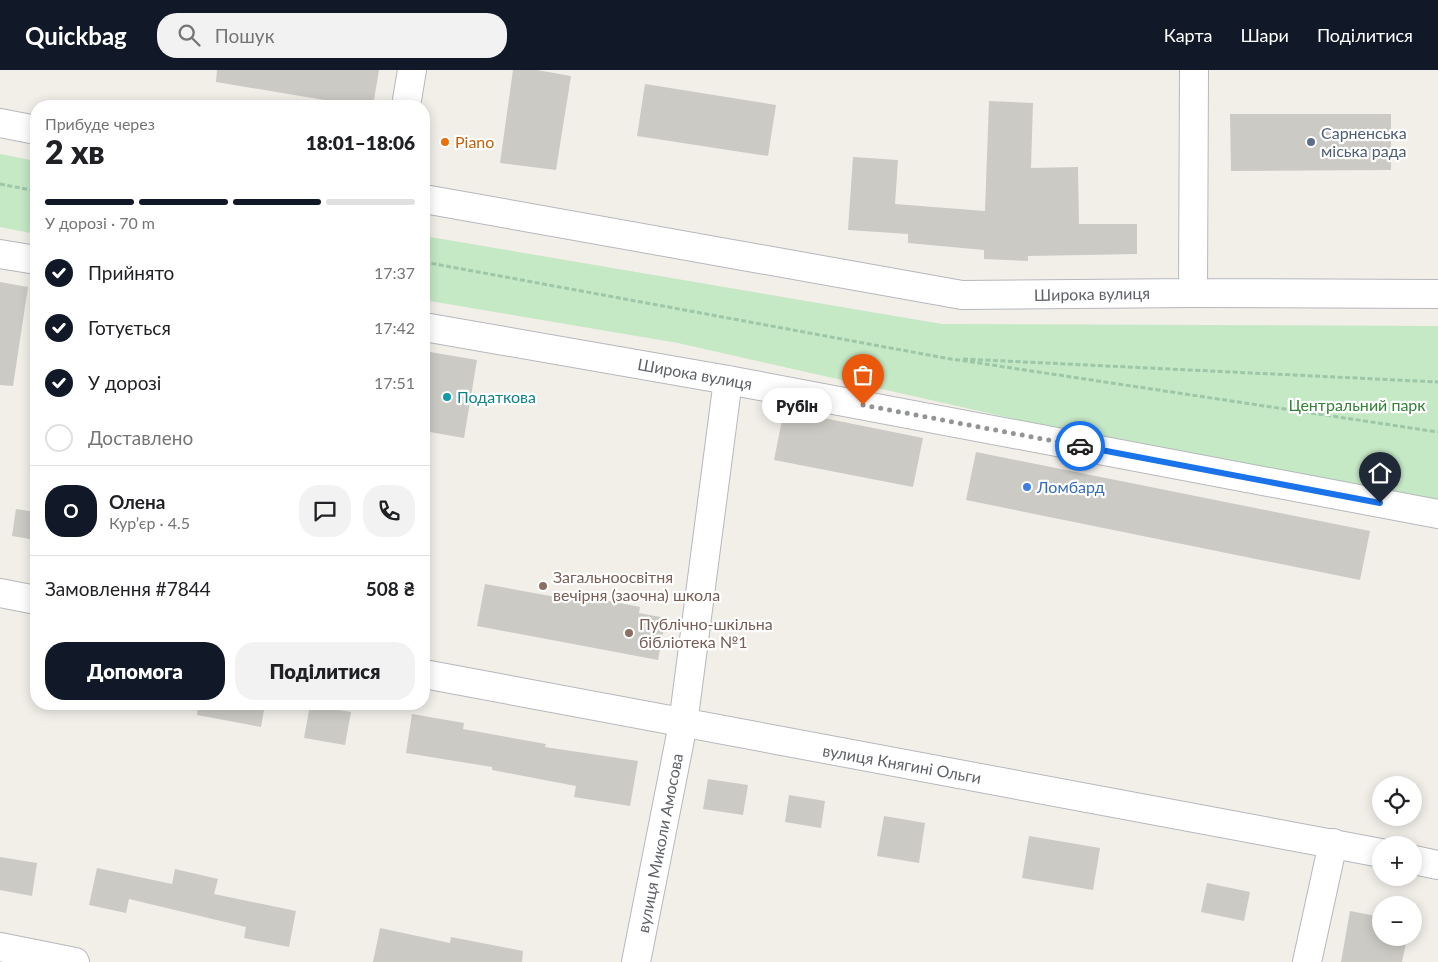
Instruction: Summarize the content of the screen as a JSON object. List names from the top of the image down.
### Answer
{
  "streets": {
    "street": ["Широка вулиця", "вулиця Княгині Ольги", "вулиця Миколи Амосова"]
  },
  "crossings": [
    ["Широка вулиця", "вулиця Миколи Амосова"],
    ["вулиця Княгині Ольги", "вулиця Миколи Амосова"]
  ],
  "parks": ["Центральний парк"],
  "places": [
    "Piano",
    "Сарненська міська рада",
    "Податкова",
    "Рубін",
    "Ломбард",
    "Загальноосвітня вечірня (заочна) школа",
    "Публічно-шкільна бібліотека №1"
  ],
  "page": {
    "header": "Quickbag",
    "search": "Пошук",
    "nav": ["Карта", "Шари", "Поділитися"],
    "heading": ["2 хв", "Прибуде через", "18:01–18:06"],
    "panel": [
      "Олена",
      "Кур’єр · 4.5",
      "Замовлення #7844",
      "508 ₴"
    ],
    "bar": "У дорозі · 70 m",
    "list": [
      ["Прийнято", "17:37"],
      ["Готується", "17:42"],
      ["У дорозі", "17:51"],
      "Доставлено"
    ],
    "bubble": "Рубін",
    "round": "О",
    "buttons": ["Допомога", "Поділитися"],
    "map_buttons": ["+", "−"]
  }
}
